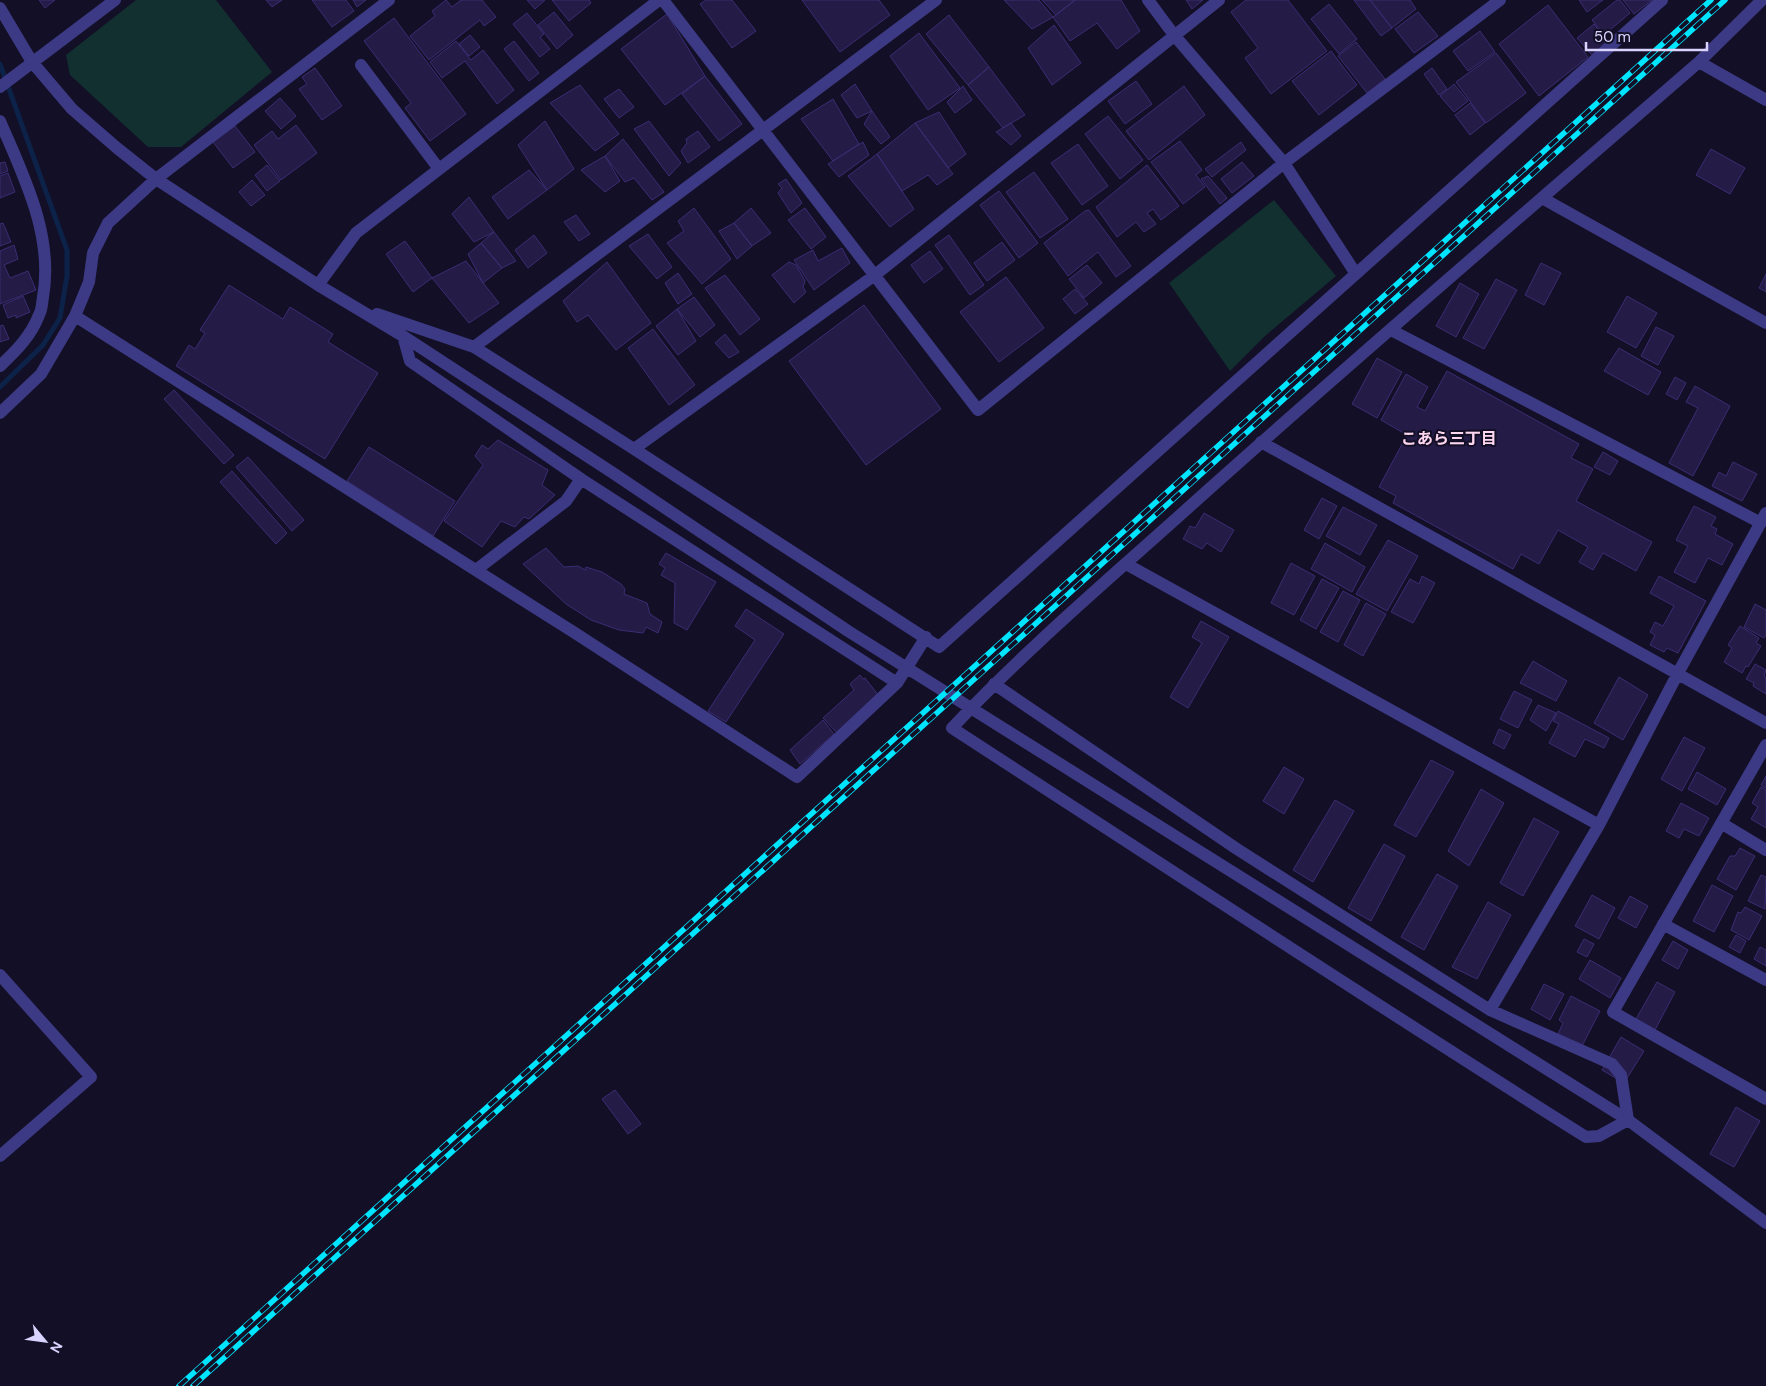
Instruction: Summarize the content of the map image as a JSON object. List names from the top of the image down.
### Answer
{
  "districts": ["こあら三丁目"],
  "scale_bar": "50 m",
  "north": "bottom right"
}
